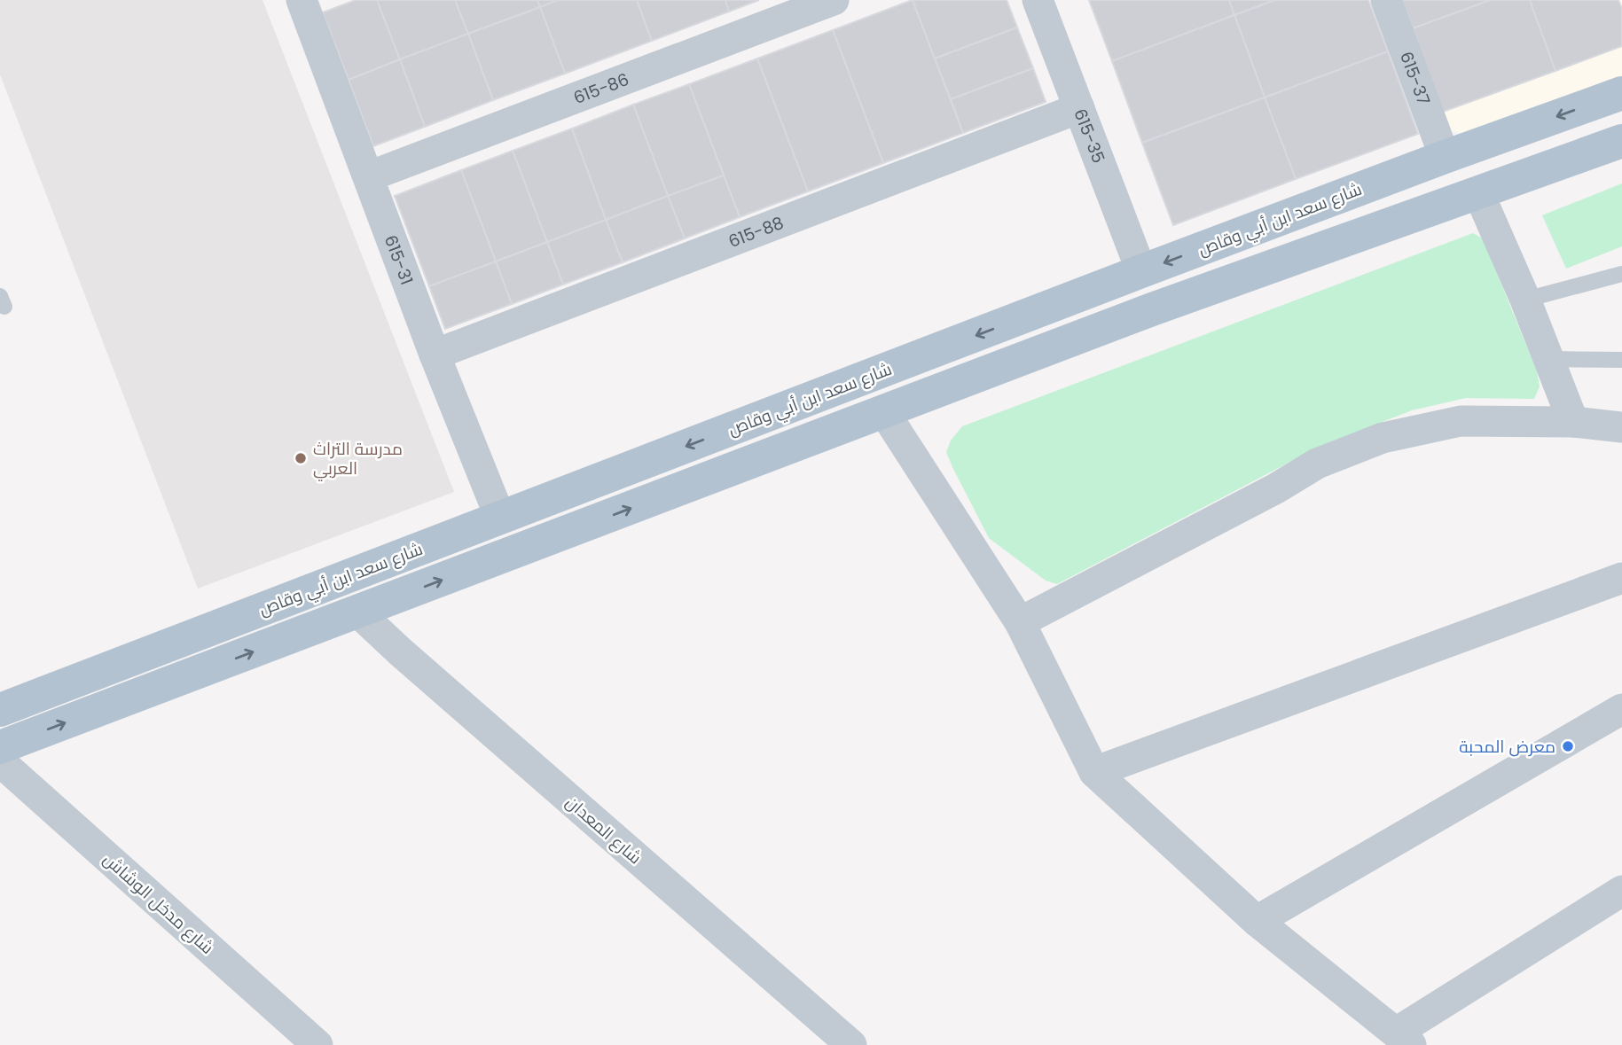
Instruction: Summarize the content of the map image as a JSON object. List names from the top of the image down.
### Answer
{
  "streets": {
    "main road": ["شارع سعد ابن أبي وقاص"],
    "street": [
      "615-37",
      "615-86",
      "615-35",
      "615-88",
      "615-31",
      "شارع المعدان",
      "شارع مدخل الوشاش"
    ]
  },
  "crossings": [
    ["615-37", "شارع سعد ابن أبي وقاص"],
    ["615-86", "615-31"],
    ["615-35", "شارع سعد ابن أبي وقاص"],
    ["615-35", "615-88"],
    ["شارع سعد ابن أبي وقاص", "615-31"],
    ["615-88", "615-31"]
  ],
  "places": ["مدرسة التراث العربي", "معرض المحبة"]
}
